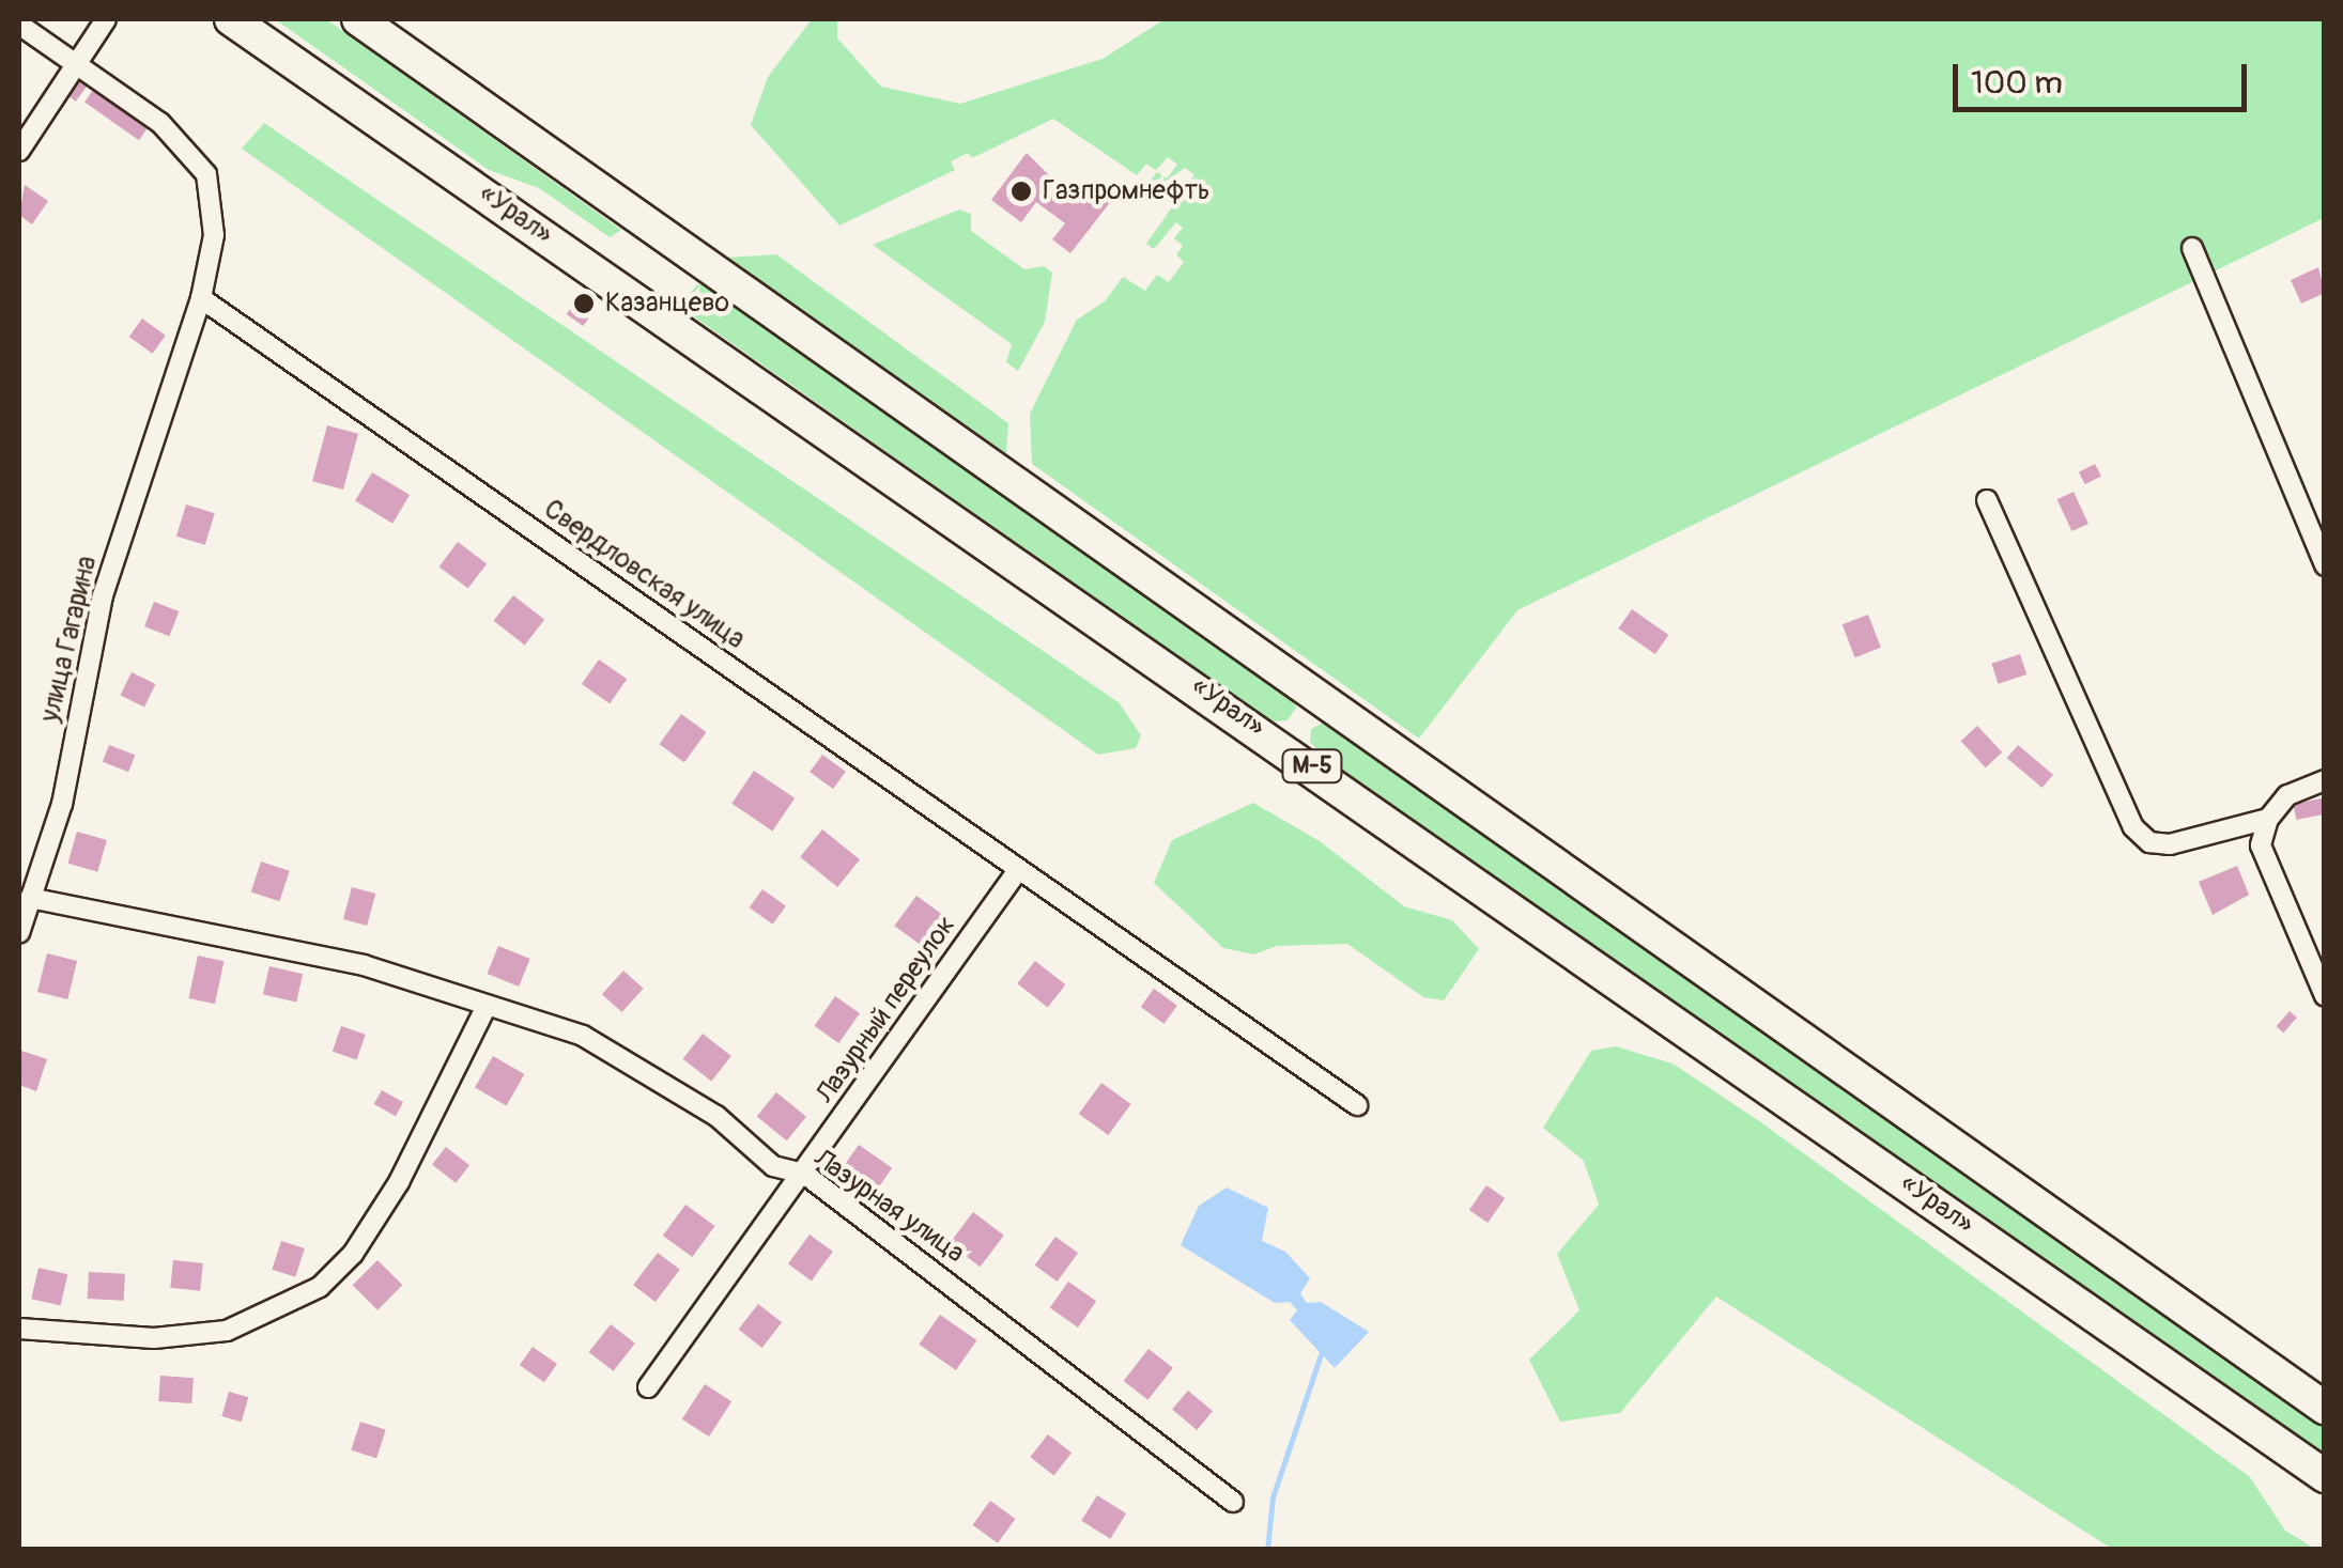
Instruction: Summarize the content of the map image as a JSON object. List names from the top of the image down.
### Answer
{
  "streets": {
    "main road": ["«Урал»", "М-5"],
    "street": [
      "Свердловская улица",
      "улица Гагарина",
      "Лазурный переулок",
      "Лазурная улица"
    ]
  },
  "crossings": [
    ["Свердловская улица", "улица Гагарина"],
    ["Свердловская улица", "Лазурный переулок"],
    ["улица Гагарина", "Лазурная улица"],
    ["Лазурный переулок", "Лазурная улица"]
  ],
  "places": ["Газпромнефть", "Казанцево"],
  "scale_bar": "100 m"
}
